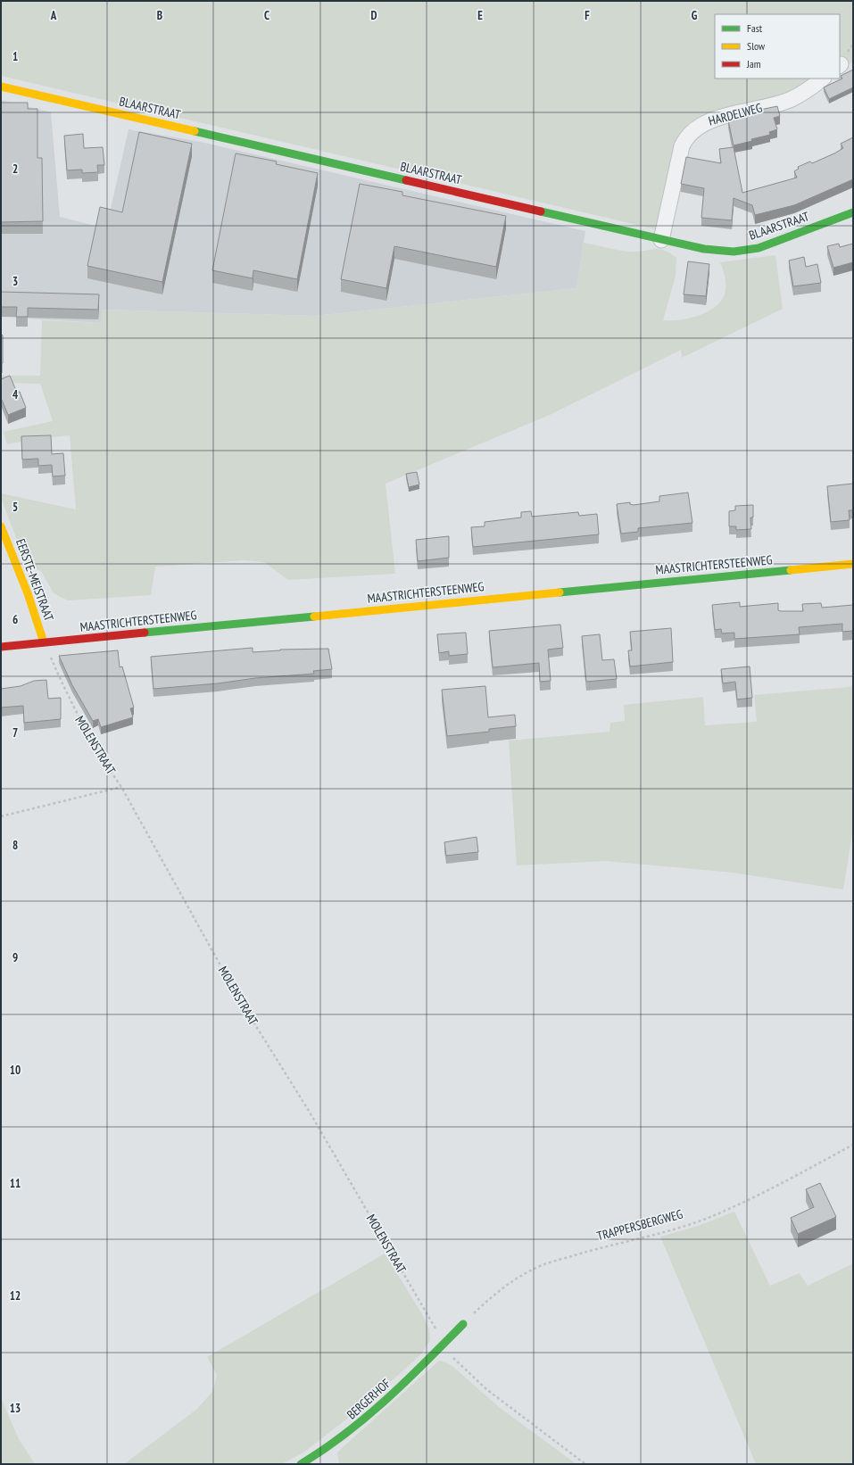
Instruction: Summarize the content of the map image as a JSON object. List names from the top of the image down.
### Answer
{
  "streets": {
    "street": [
      "BLAARSTRAAT",
      "HARDELWEG",
      "MAASTRICHTERSTEENWEG",
      "EERSTE-MEISTRAAT",
      "BERGERHOF"
    ],
    "path": ["MOLENSTRAAT", "TRAPPERSBERGWEG"]
  },
  "crossings": [
    ["BLAARSTRAAT", "HARDELWEG"],
    ["MAASTRICHTERSTEENWEG", "EERSTE-MEISTRAAT"],
    ["MAASTRICHTERSTEENWEG", "MOLENSTRAAT"],
    ["EERSTE-MEISTRAAT", "MOLENSTRAAT"],
    ["MOLENSTRAAT", "BERGERHOF"]
  ],
  "legend": ["Fast", "Slow", "Jam"],
  "grid": {
    "columns": [
      "A",
      "B",
      "C",
      "D",
      "E",
      "F",
      "G"
    ],
    "rows": [
      "1",
      "2",
      "3",
      "4",
      "5",
      "6",
      "7",
      "8",
      "9",
      "10",
      "11",
      "12",
      "13"
    ]
  }
}
